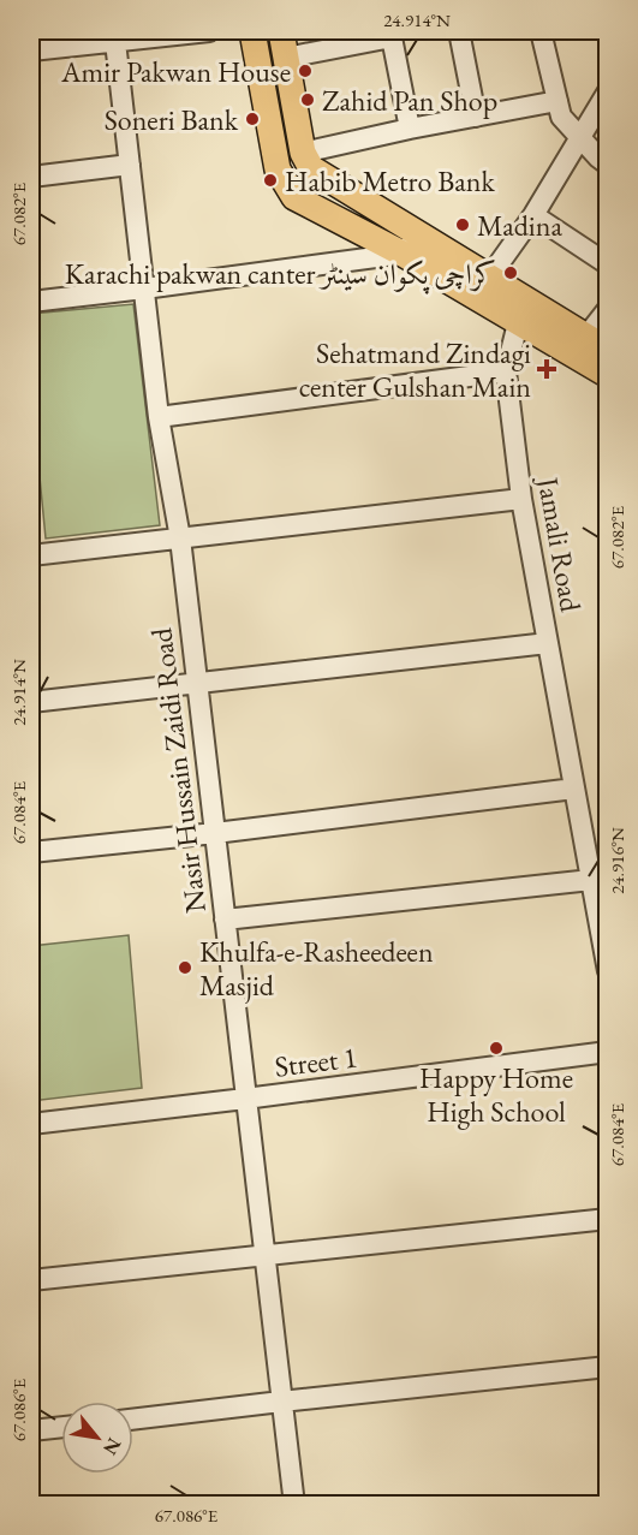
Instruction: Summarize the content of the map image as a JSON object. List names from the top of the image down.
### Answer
{
  "streets": {
    "street": ["Jamali Road", "Nasir Hussain Zaidi Road", "Street 1"]
  },
  "crossings": [
    ["Nasir Hussain Zaidi Road", "Street 1"]
  ],
  "places": {
    "other": [
      "Amir Pakwan House",
      "Zahid Pan Shop",
      "Soneri Bank",
      "Habib Metro Bank",
      "Madina",
      "Karachi pakwan canter کراچی پکوان سینٹر",
      "Khulfa-e-Rasheedeen Masjid",
      "Happy Home High School"
    ],
    "health": ["Sehatmand Zindagi center Gulshan Main"]
  },
  "north": "bottom right",
  "coordinates": [
    "24.914°N",
    "67.082°E",
    "67.084°E",
    "24.916°N",
    "67.086°E"
  ]
}
